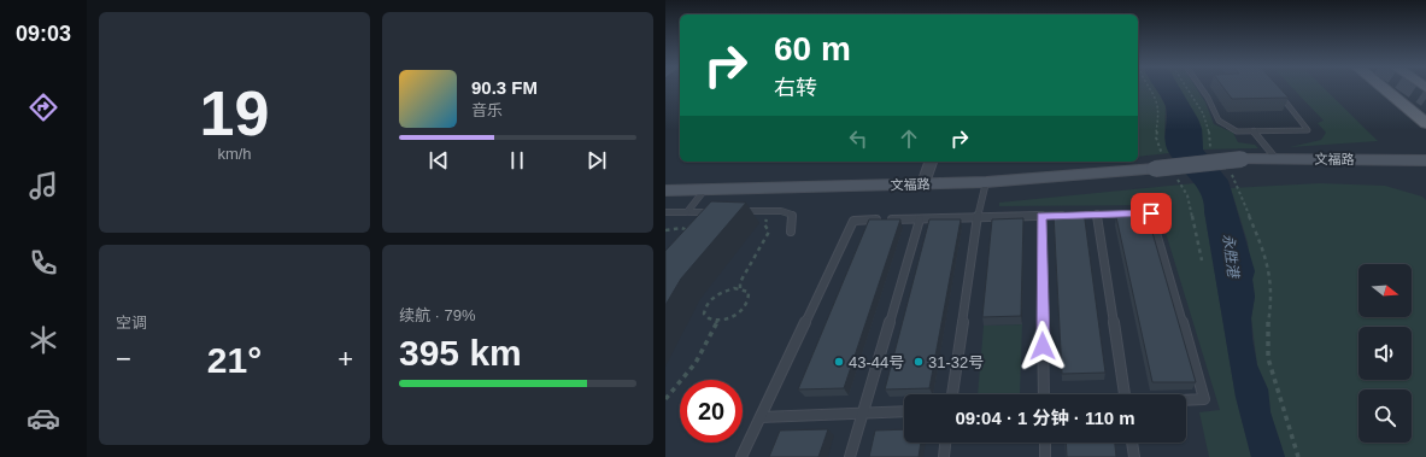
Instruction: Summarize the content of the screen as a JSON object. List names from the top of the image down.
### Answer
{
  "streets": {
    "street": ["文福路"]
  },
  "water": ["永胜港"],
  "places": ["43-44号", "31-32号"],
  "north": "right",
  "page": {
    "tabs": "09:03",
    "tile": [
      ["19", "km/h"],
      "空调",
      ["续航 · 79%", "395 km"]
    ],
    "turn": ["60 m", "右转"],
    "song": ["90.3 FM", "音乐"],
    "heat": ["−", "21°", "+"],
    "limit": "20",
    "trip": "09:04 · 1 分钟 · 110 m"
  }
}
